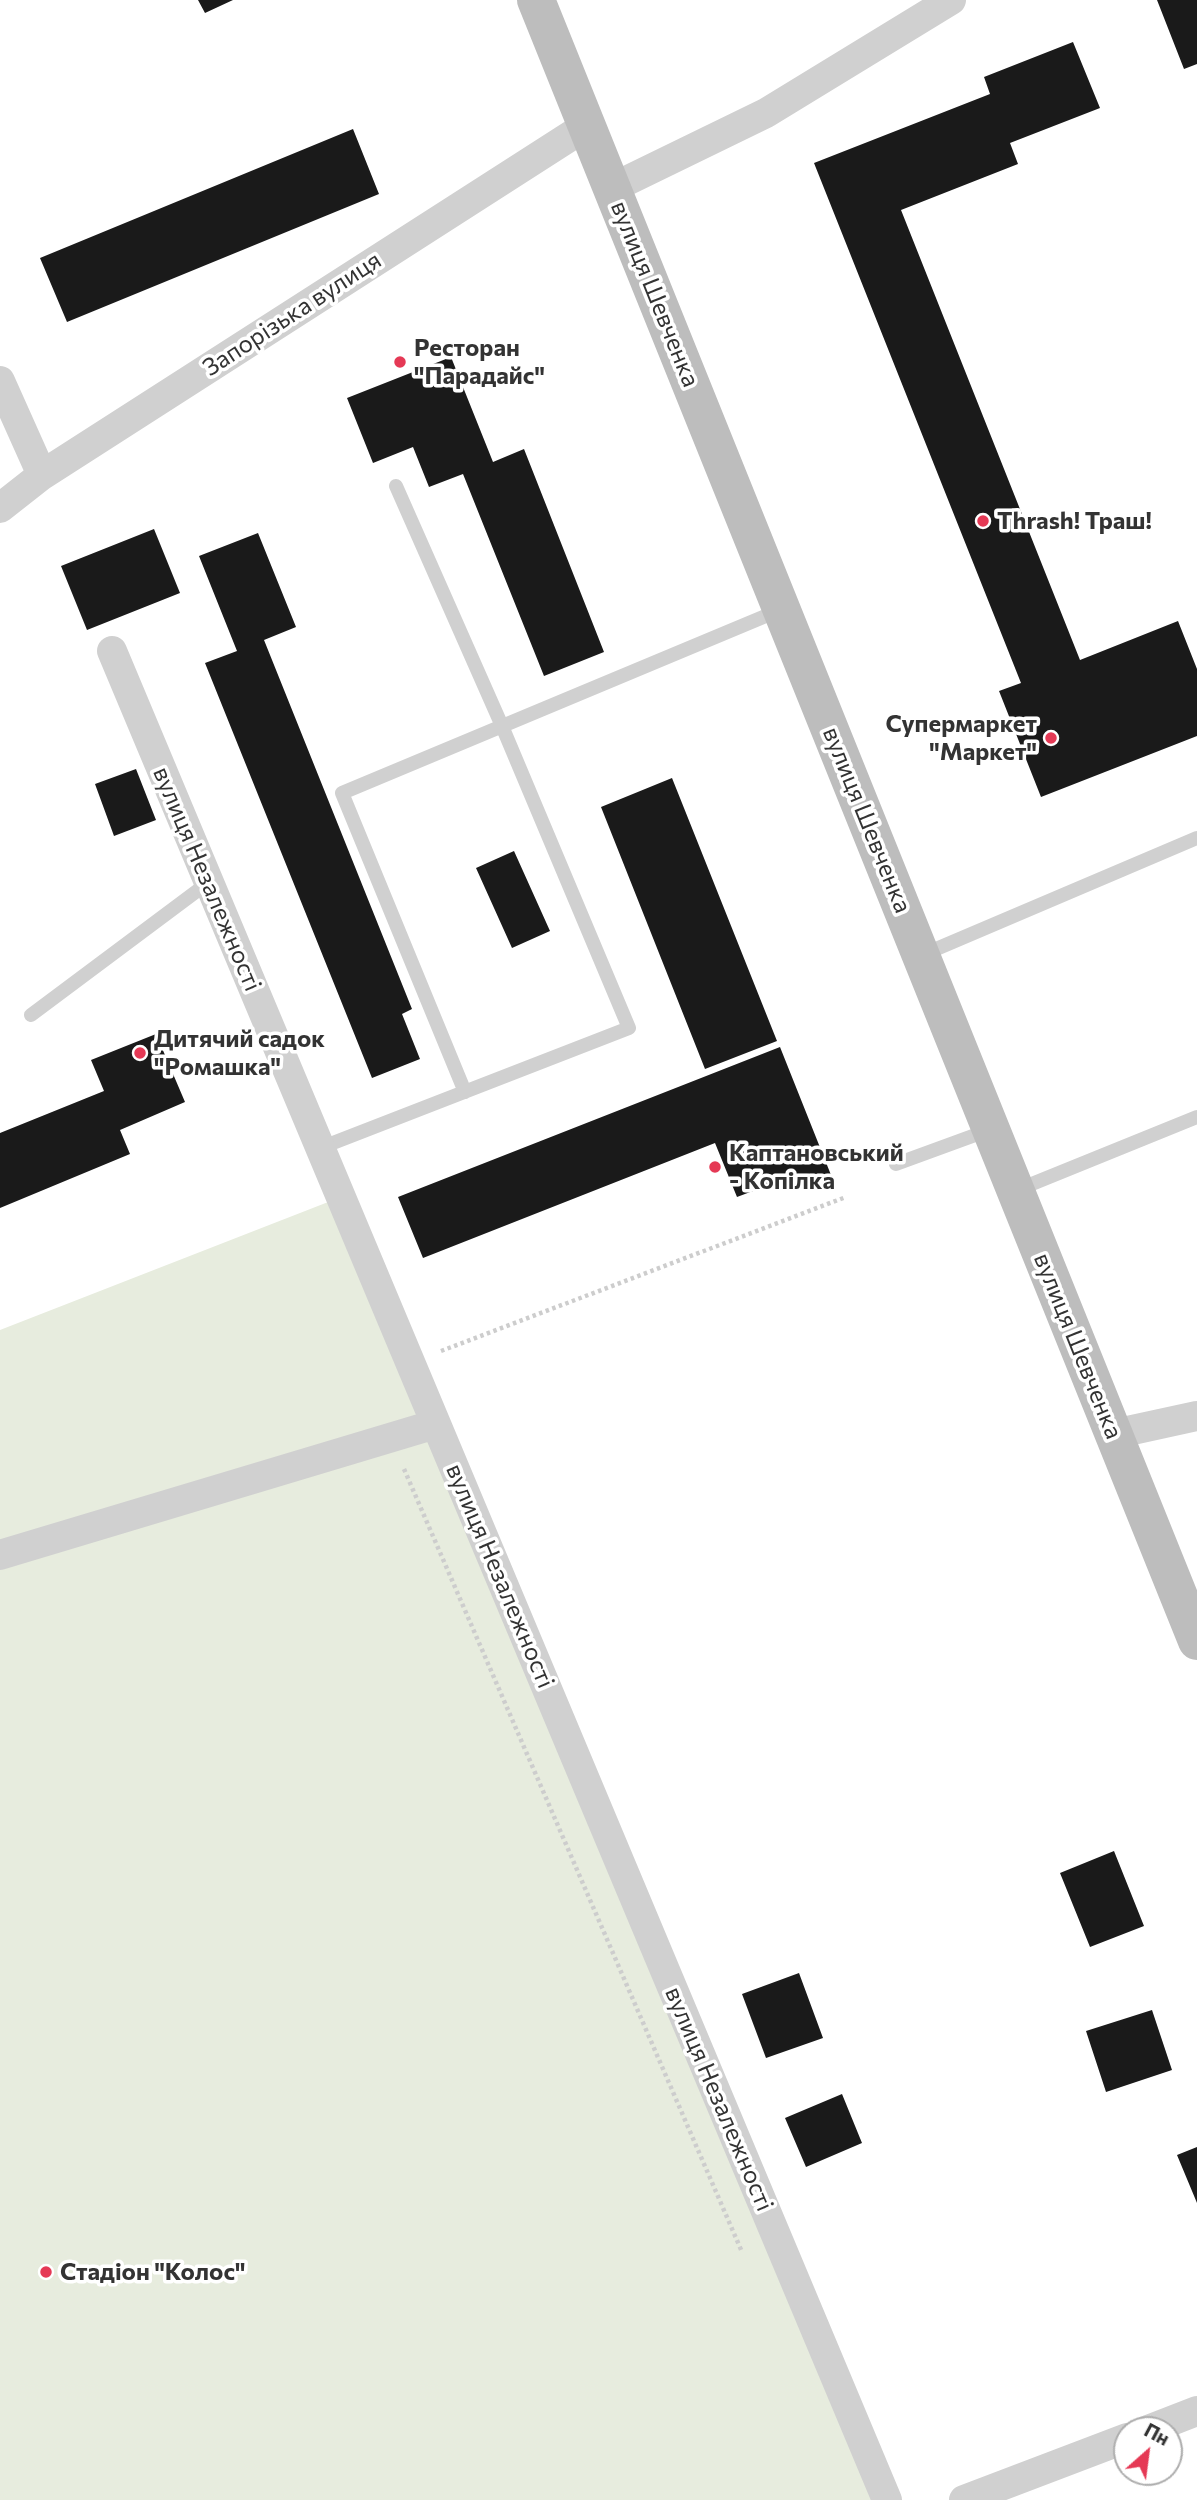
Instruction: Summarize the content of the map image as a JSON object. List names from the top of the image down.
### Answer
{
  "streets": {
    "main road": ["вулиця Шевченка"],
    "street": ["Запорізька вулиця", "вулиця Незалежності"]
  },
  "crossings": [
    ["вулиця Шевченка", "Запорізька вулиця"]
  ],
  "places": [
    "Ресторан \"Парадайс\"",
    "Thrash! Траш!",
    "Супермаркет \"Маркет\"",
    "Дитячий садок \"Ромашка\"",
    "Каптановський - Копілка",
    "Стадіон \"Колос\""
  ],
  "north": "top right"
}
